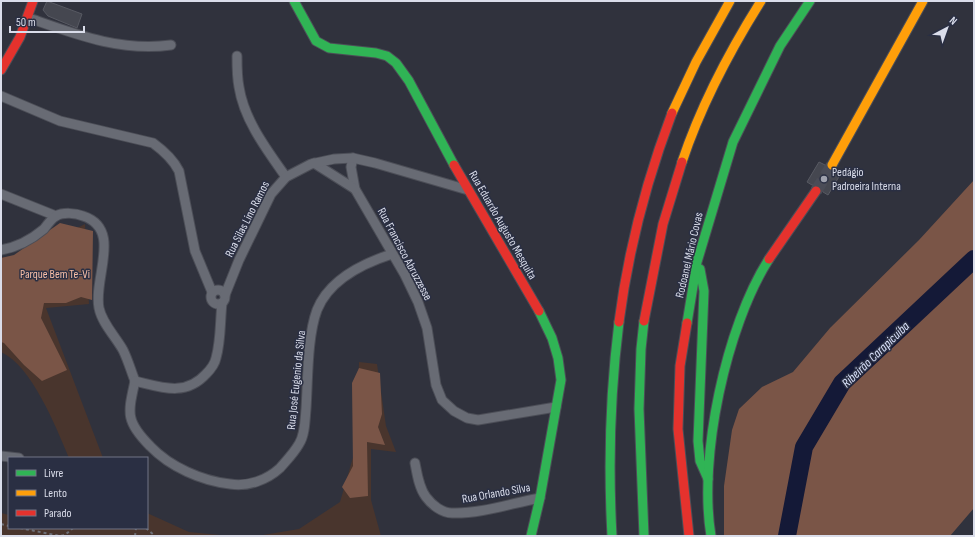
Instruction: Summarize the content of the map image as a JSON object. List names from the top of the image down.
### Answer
{
  "streets": {
    "main road": ["Rua Eduardo Augusto Mesquita", "Rodoanel Mário Covas"],
    "street": [
      "Rua Silas Lino Ramos",
      "Rua Francisco Abruzzesse",
      "Rua José Eugenio da Silva",
      "Rua Orlando Silva"
    ]
  },
  "crossings": [
    ["Rua Silas Lino Ramos", "Rua Eduardo Augusto Mesquita"],
    ["Rua Silas Lino Ramos", "Rua Francisco Abruzzesse"],
    ["Rua Silas Lino Ramos", "Rua José Eugenio da Silva"],
    ["Rua Eduardo Augusto Mesquita", "Rua Francisco Abruzzesse"],
    ["Rua Eduardo Augusto Mesquita", "Rua Orlando Silva"],
    ["Rua Francisco Abruzzesse", "Rua José Eugenio da Silva"]
  ],
  "water": ["Ribeirão Carapicuíba"],
  "parks": ["Parque Bem Te-Vi"],
  "places": ["Pedágio Padroeira Interna"],
  "legend": ["Livre", "Lento", "Parado"],
  "scale_bar": "50 m",
  "north": "top right"
}
